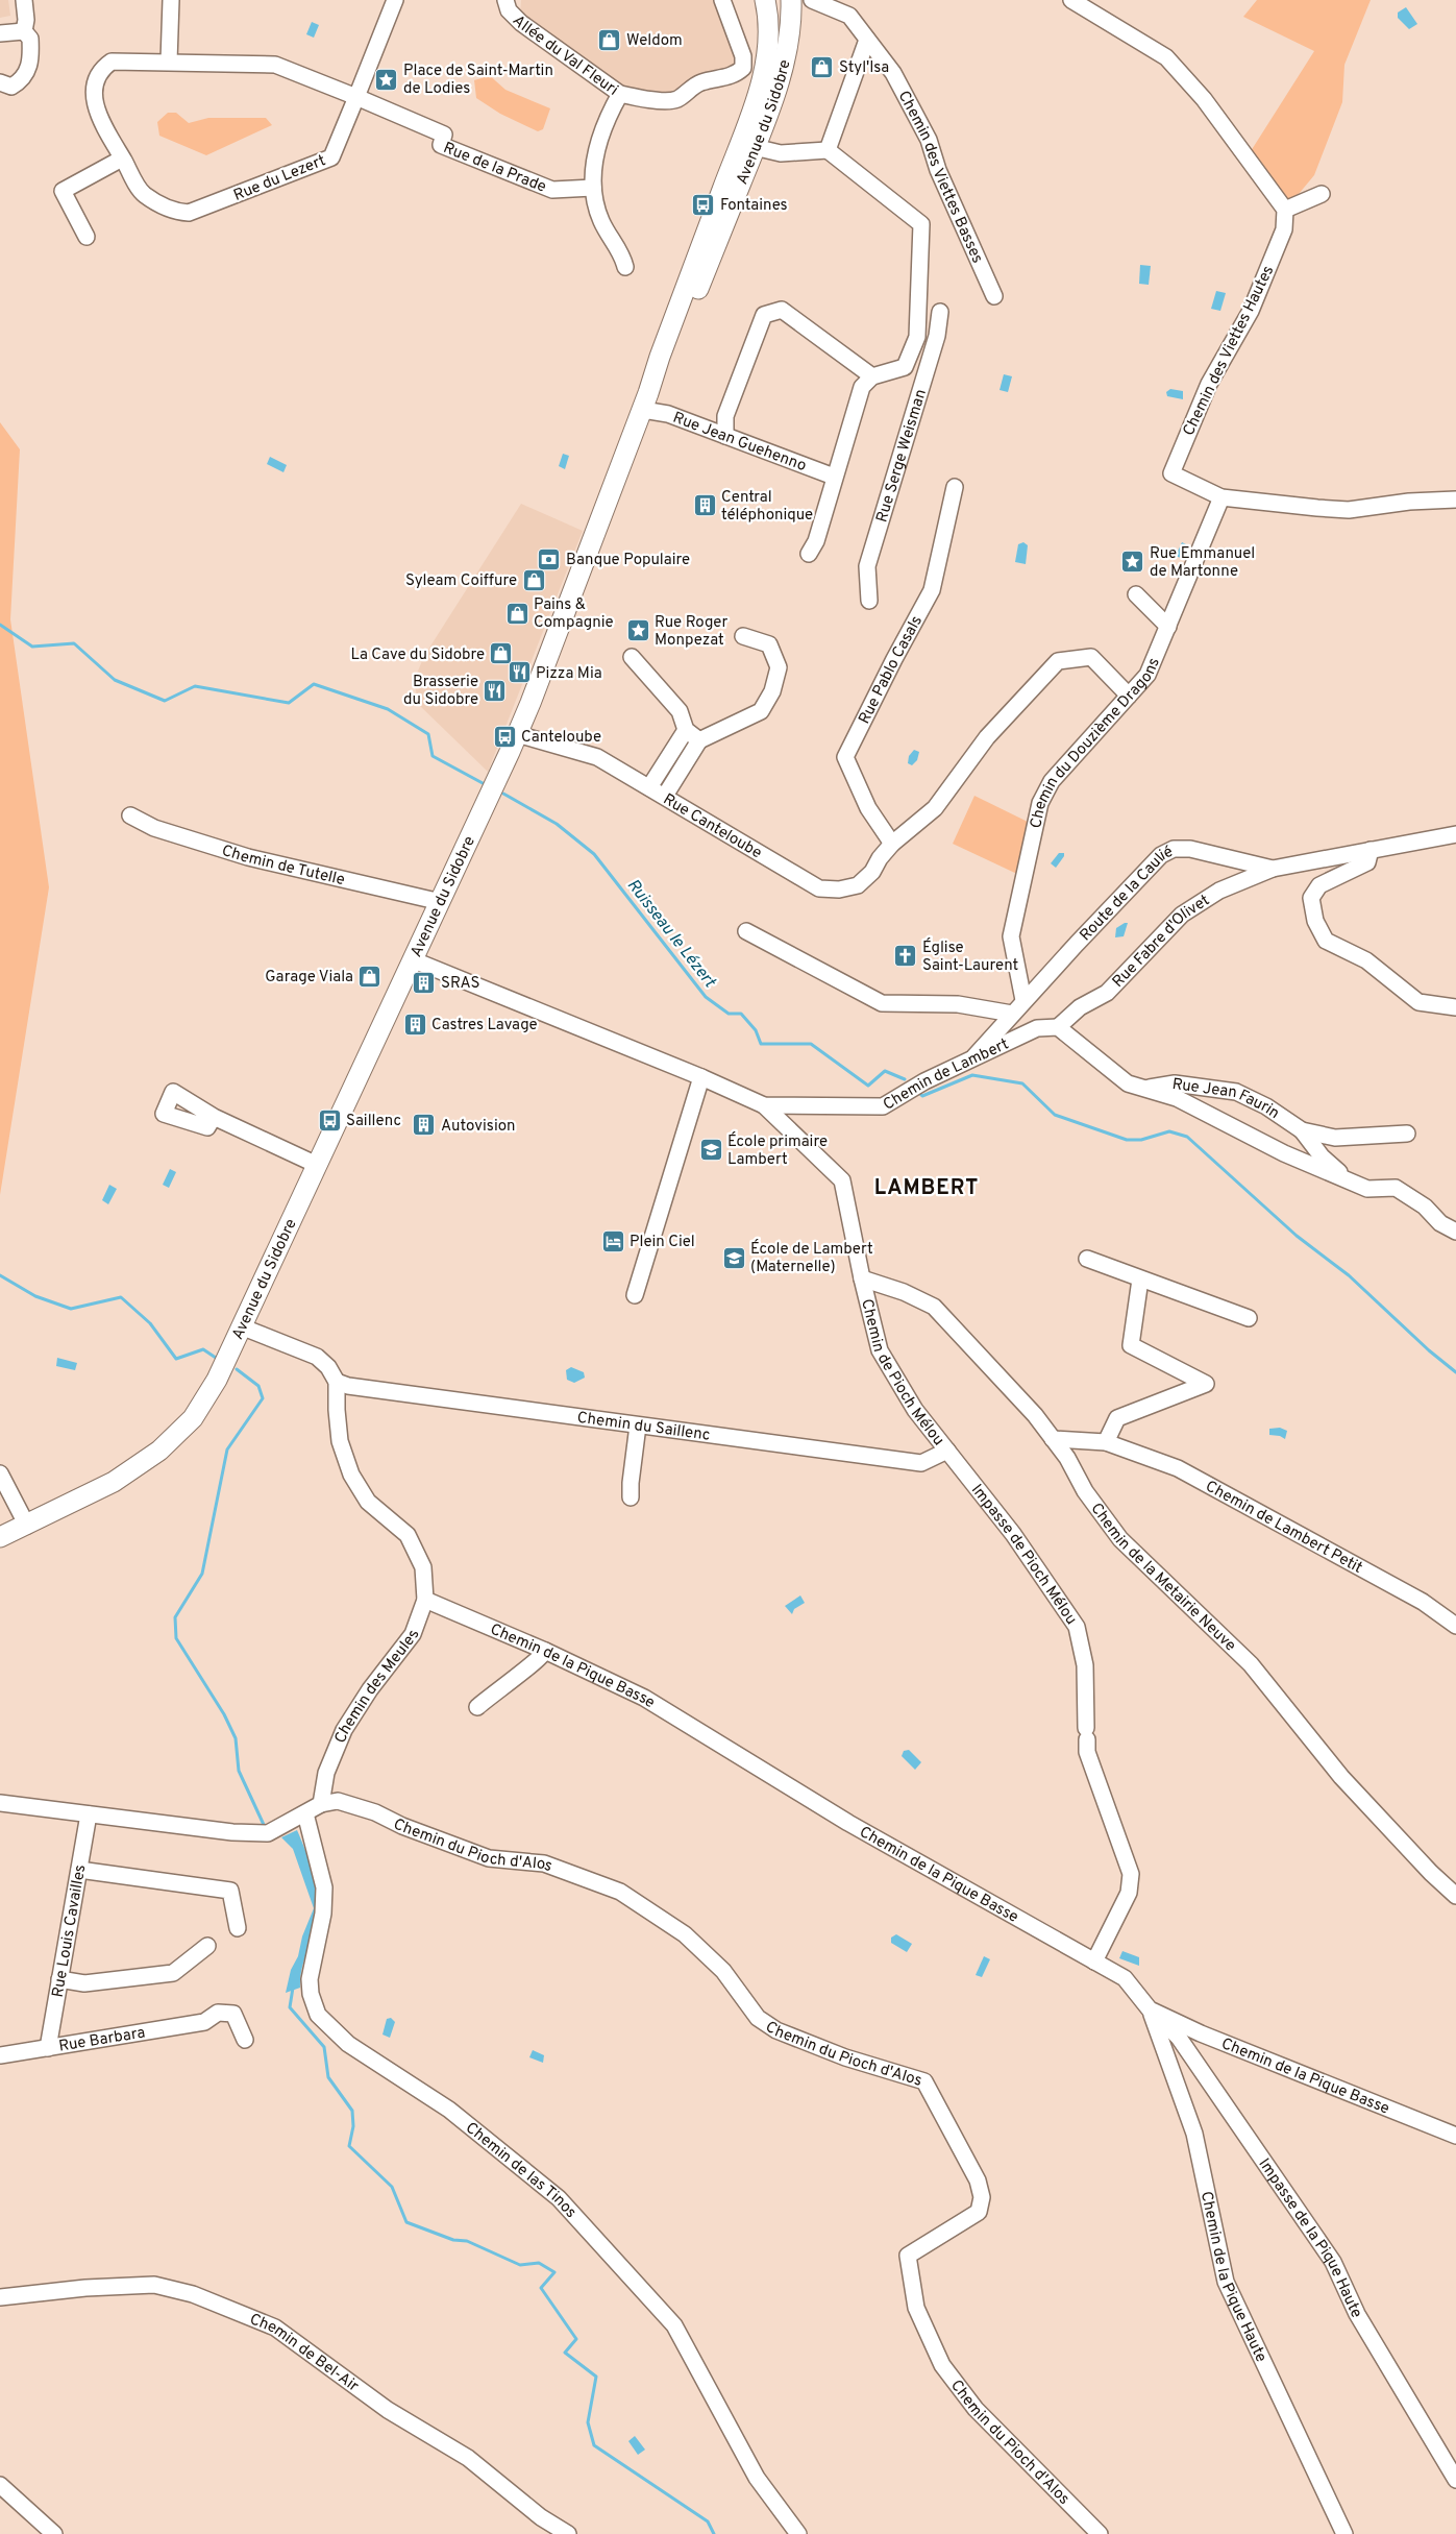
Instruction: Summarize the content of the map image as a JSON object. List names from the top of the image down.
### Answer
{
  "streets": {
    "main road": ["Avenue du Sidobre"],
    "street": [
      "Allée du Val Fleuri",
      "Rue de la Prade",
      "Chemin des Viettes Basses",
      "Rue du Lezert",
      "Chemin des Viettes Hautes",
      "Rue Jean Guehenno",
      "Rue Serge Weisman",
      "Rue Pablo Casals",
      "Chemin du Douzième Dragons",
      "Rue Canteloube",
      "Chemin de Tutelle",
      "Route de la Caulié",
      "Rue Fabre d'Olivet",
      "Chemin de Lambert",
      "Rue Jean Faurin",
      "Chemin de Pioch Mélou",
      "Chemin du Saillenc",
      "Chemin de Lambert Petit",
      "Impasse de Pioch Mélou",
      "Chemin de la Metairie Neuve",
      "Chemin de la Pique Basse",
      "Chemin des Meules",
      "Chemin du Pioch d'Alos",
      "Rue Louis Cavailles",
      "Rue Barbara",
      "Chemin de las Tinos",
      "Impasse de la Pique Haute",
      "Chemin de la Pique Haute",
      "Chemin de Bel-Air"
    ]
  },
  "crossings": [
    ["Avenue du Sidobre", "Rue Jean Guehenno"],
    ["Avenue du Sidobre", "Rue Canteloube"],
    ["Avenue du Sidobre", "Chemin de Tutelle"],
    ["Avenue du Sidobre", "Chemin de Lambert"],
    ["Rue de la Prade", "Rue du Lezert"],
    ["Chemin des Viettes Hautes", "Chemin du Douzième Dragons"],
    ["Rue Pablo Casals", "Rue Canteloube"],
    ["Chemin du Douzième Dragons", "Rue Canteloube"],
    ["Chemin du Douzième Dragons", "Route de la Caulié"],
    ["Route de la Caulié", "Rue Fabre d'Olivet"],
    ["Route de la Caulié", "Chemin de Lambert"],
    ["Rue Fabre d'Olivet", "Chemin de Lambert"],
    ["Chemin de Lambert", "Chemin de Pioch Mélou"],
    ["Chemin de Pioch Mélou", "Chemin du Saillenc"],
    ["Chemin de Pioch Mélou", "Impasse de Pioch Mélou"],
    ["Chemin de Pioch Mélou", "Chemin de la Metairie Neuve"],
    ["Chemin du Saillenc", "Impasse de Pioch Mélou"],
    ["Chemin du Saillenc", "Chemin des Meules"],
    ["Chemin de Lambert Petit", "Chemin de la Metairie Neuve"],
    ["Impasse de Pioch Mélou", "Chemin de la Pique Basse"],
    ["Chemin de la Pique Basse", "Chemin des Meules"],
    ["Chemin de la Pique Basse", "Impasse de la Pique Haute"],
    ["Chemin de la Pique Basse", "Chemin de la Pique Haute"],
    ["Chemin des Meules", "Chemin du Pioch d'Alos"],
    ["Rue Louis Cavailles", "Rue Barbara"],
    ["Impasse de la Pique Haute", "Chemin de la Pique Haute"]
  ],
  "districts": ["LAMBERT"],
  "water": ["Ruisseau le Lézert"],
  "places": {
    "shop": [
      "Weldom",
      "Styl'Isa",
      "Syleam Coiffure",
      "Pains & Compagnie",
      "La Cave du Sidobre",
      "Garage Viala"
    ],
    "place": ["Place de Saint-Martin de Lodies", "Rue Emmanuel de Martonne", "Rue Roger Monpezat"],
    "bus stop": ["Fontaines", "Canteloube", "Saillenc"],
    "building": [
      "Central téléphonique",
      "SRAS",
      "Castres Lavage",
      "Autovision"
    ],
    "bank": ["Banque Populaire"],
    "restaurant": ["Pizza Mia", "Brasserie du Sidobre"],
    "church": ["Église Saint-Laurent"],
    "school or university": ["École primaire Lambert", "École de Lambert (Maternelle)"],
    "hotel": ["Plein Ciel"]
  }
}
